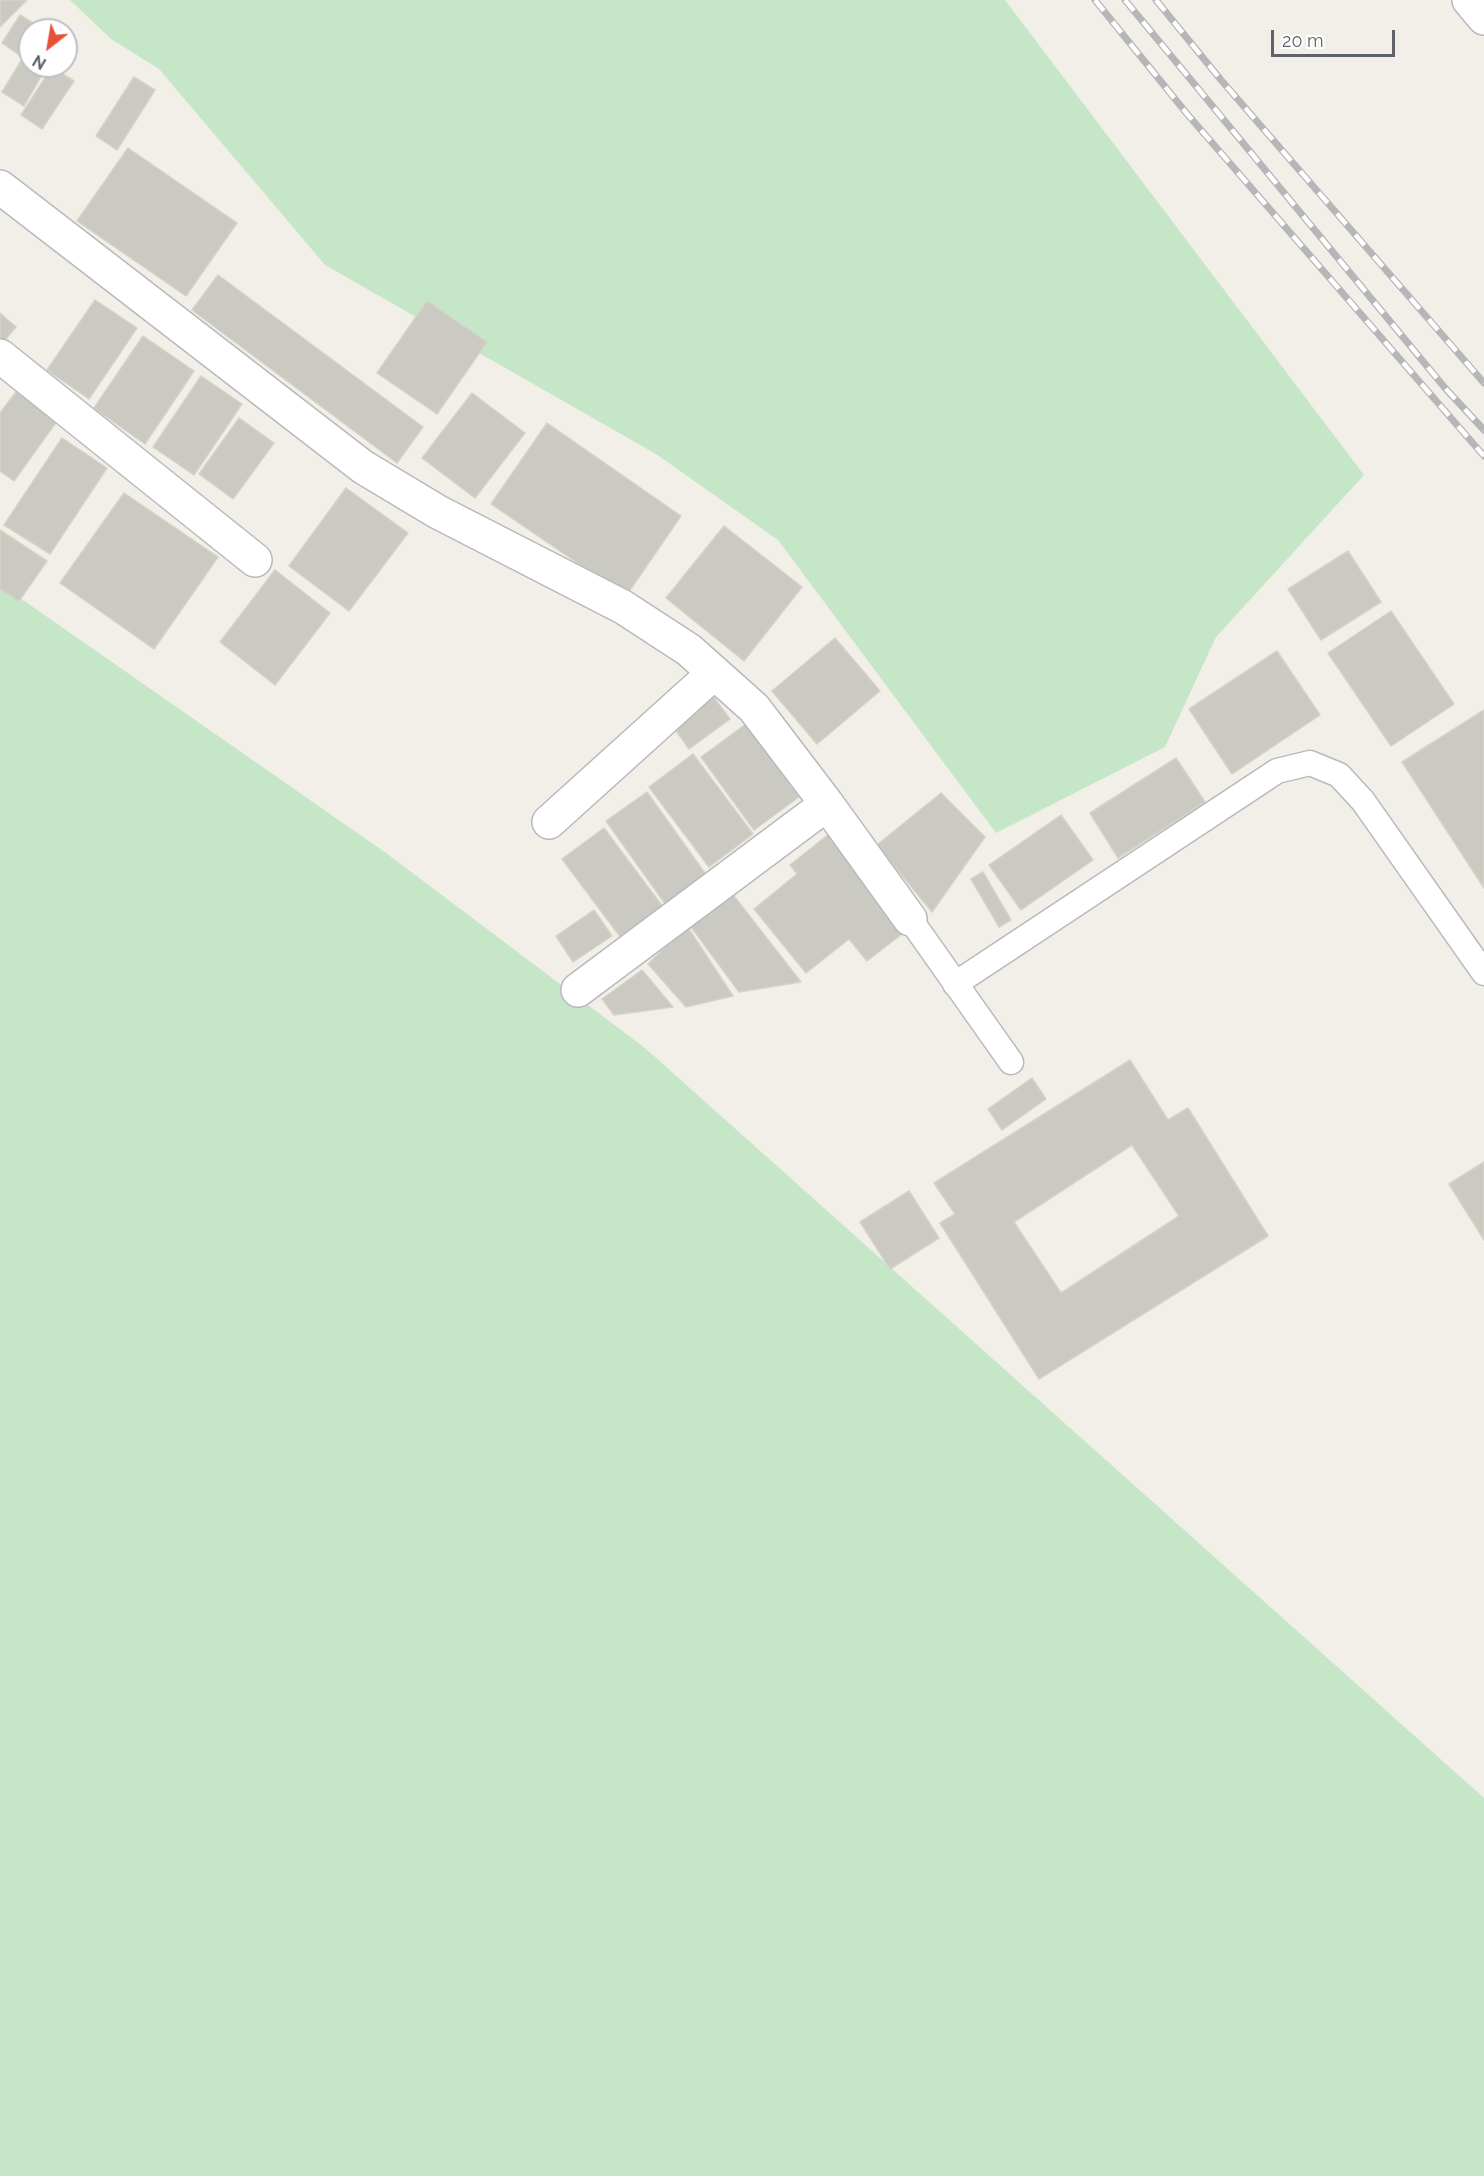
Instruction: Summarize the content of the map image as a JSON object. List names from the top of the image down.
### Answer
{
  "scale_bar": "20 m",
  "north": "bottom left"
}
